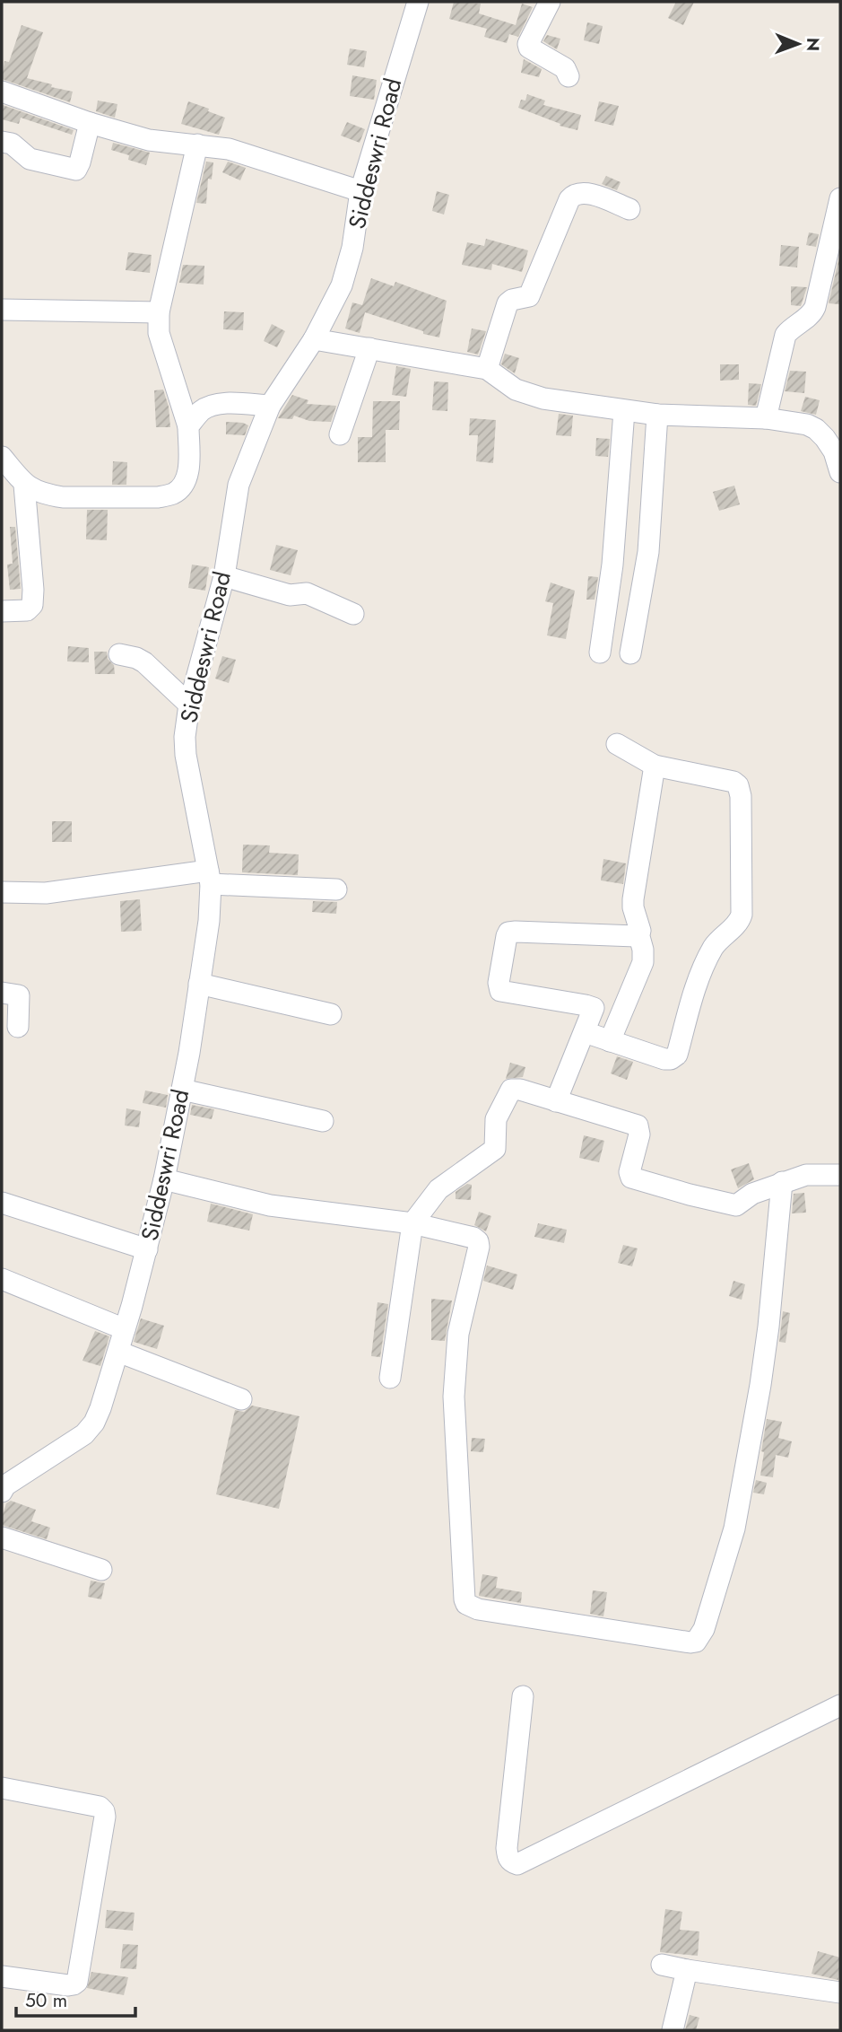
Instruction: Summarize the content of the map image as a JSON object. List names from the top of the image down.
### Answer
{
  "streets": {
    "street": ["Siddeswri Road"]
  },
  "scale_bar": "50 m",
  "north": "right"
}
